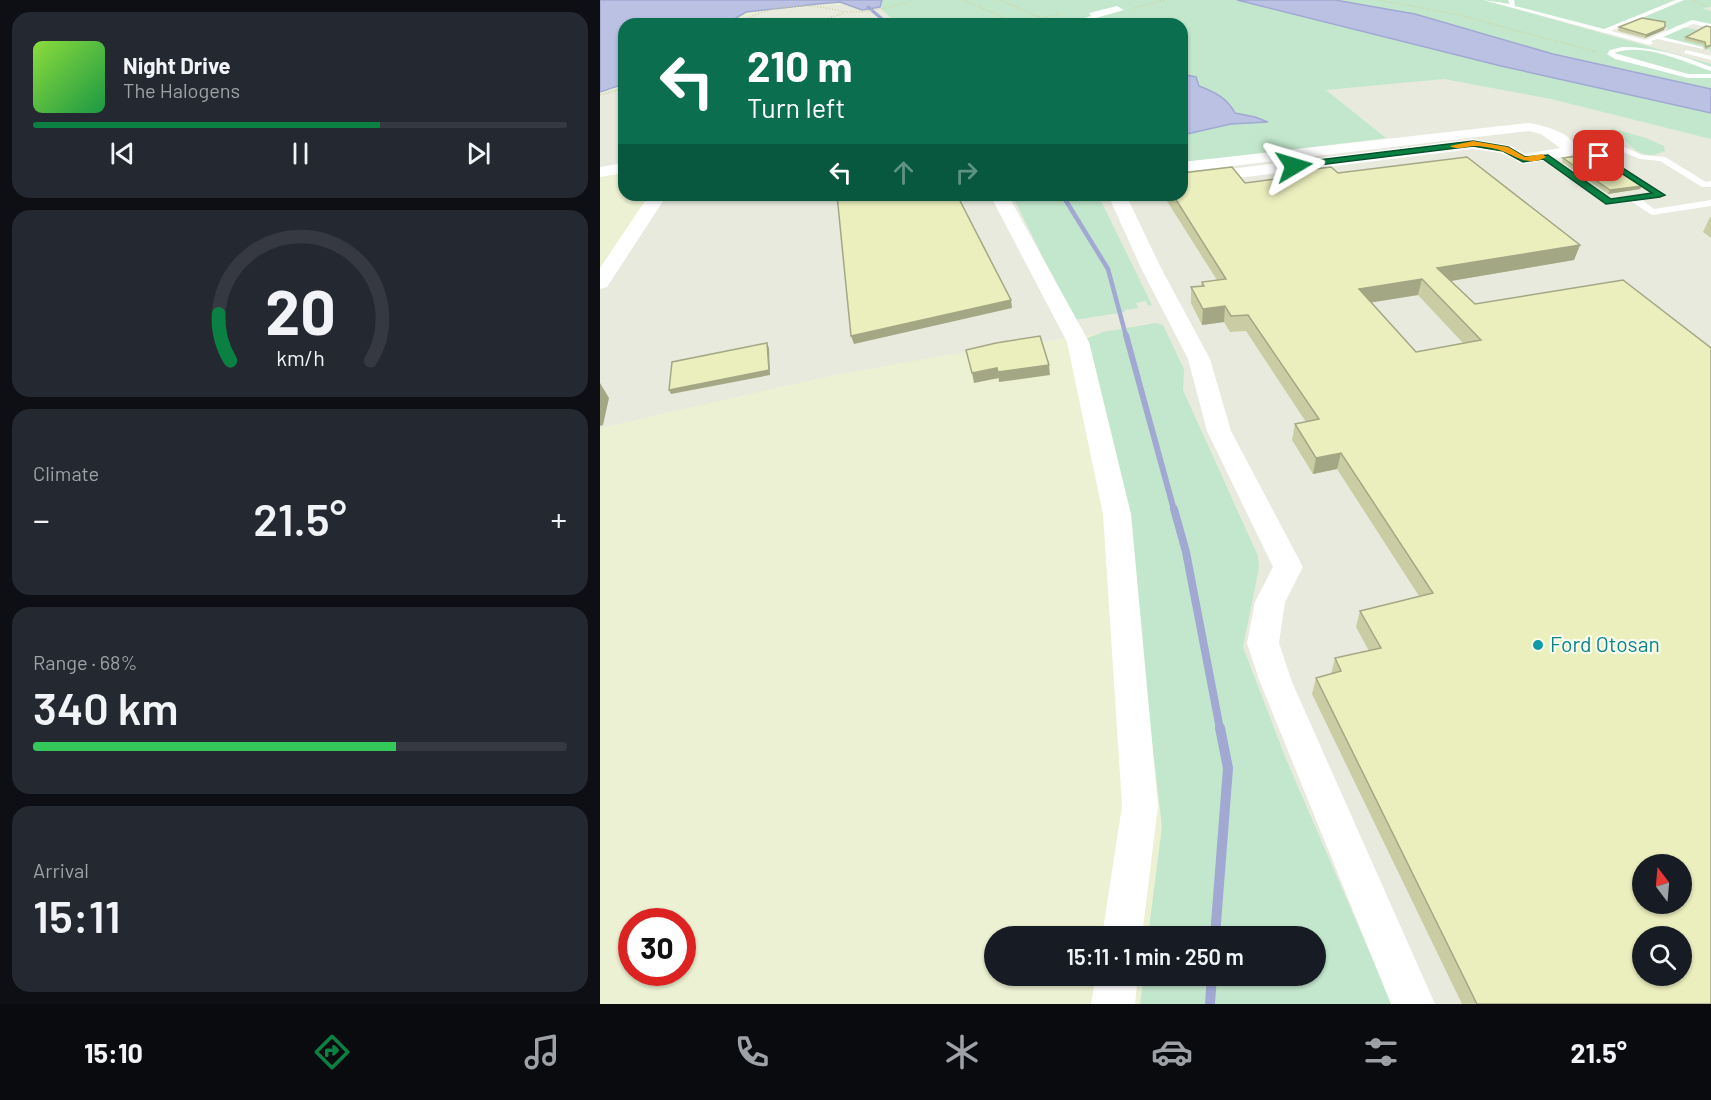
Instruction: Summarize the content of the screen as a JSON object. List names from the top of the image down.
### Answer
{
  "places": ["Ford Otosan"],
  "north": "top",
  "page": {
    "turn": ["210 m", "Turn left"],
    "song": ["Night Drive", "The Halogens"],
    "tile": [
      "Climate",
      ["Range · 68%", "340 km"],
      ["Arrival", "15:11"]
    ],
    "heat": ["−", "21.5°", "+"],
    "limit": "30",
    "trip": "15:11 · 1 min · 250 m",
    "tabs": ["15:10", "21.5°"],
    "gauge": ["20", "km/h"]
  }
}
